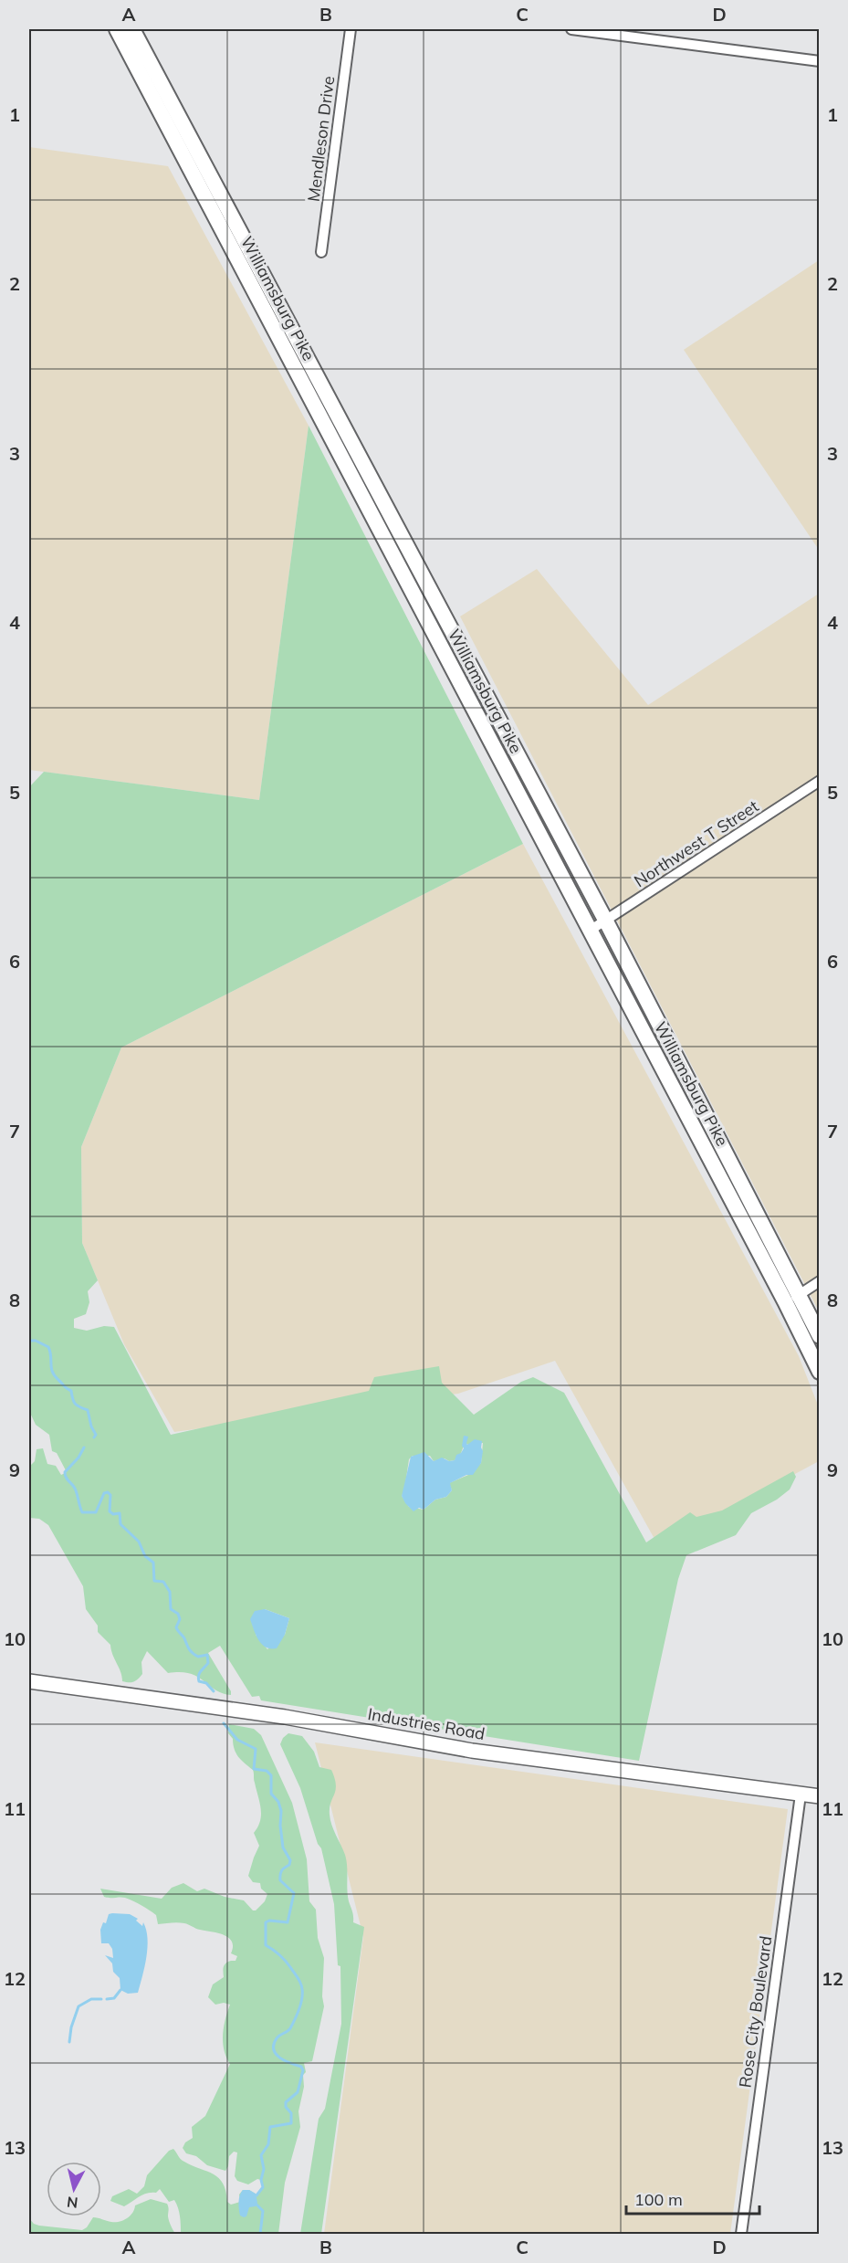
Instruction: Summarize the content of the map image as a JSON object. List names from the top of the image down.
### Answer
{
  "streets": {
    "main road": ["Williamsburg Pike"],
    "street": [
      "Mendleson Drive",
      "Northwest T Street",
      "Industries Road",
      "Rose City Boulevard"
    ]
  },
  "crossings": [
    ["Williamsburg Pike", "Northwest T Street"],
    ["Industries Road", "Rose City Boulevard"]
  ],
  "scale_bar": "100 m",
  "north": "bottom",
  "grid": {
    "columns": [
      "A",
      "B",
      "C",
      "D"
    ],
    "rows": [
      "1",
      "2",
      "3",
      "4",
      "5",
      "6",
      "7",
      "8",
      "9",
      "10",
      "11",
      "12",
      "13"
    ]
  }
}
